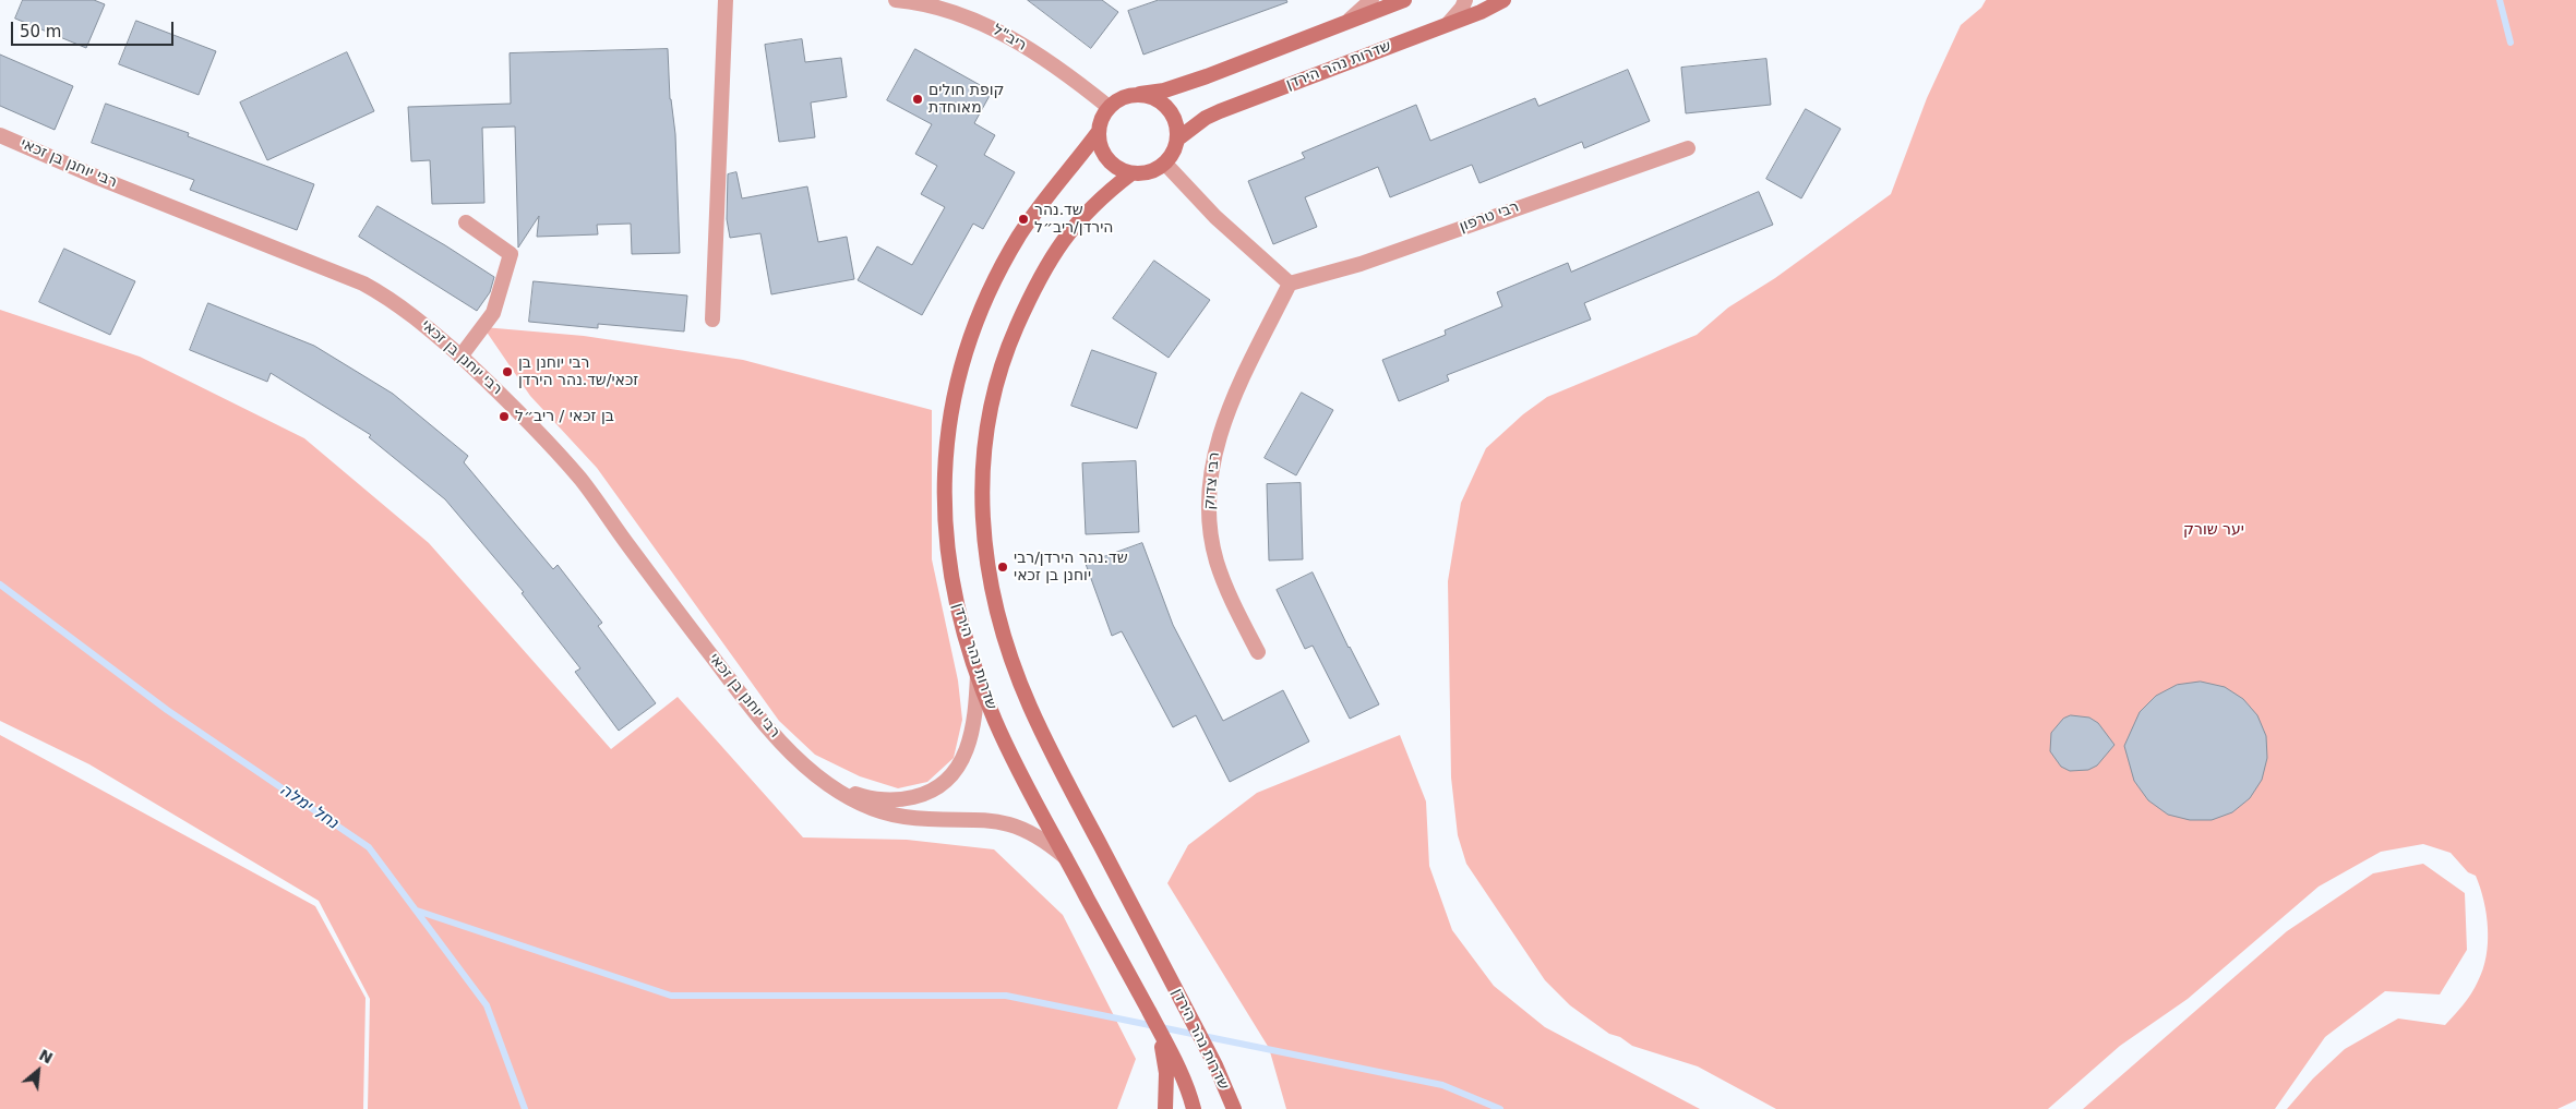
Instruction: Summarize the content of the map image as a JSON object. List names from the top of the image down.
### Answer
{
  "streets": {
    "main road": ["שדרות נהר הירדן"],
    "street": [
      "ריב\"ל",
      "רבי יוחנן בן זכאי",
      "רבי טרפון",
      "רבי צדוק"
    ]
  },
  "crossings": [
    ["ריב\"ל", "שדרות נהר הירדן"],
    ["שדרות נהר הירדן", "רבי יוחנן בן זכאי"],
    ["רבי טרפון", "רבי צדוק"]
  ],
  "water": ["נחל ימלה"],
  "parks": ["יער שורק"],
  "places": [
    "קופת חולים מאוחדת",
    "שד.נהר הירדן/ריב״ל",
    "רבי יוחנן בן זכאי/שד.נהר הירדן",
    "בן זכאי / ריב״ל",
    "שד.נהר הירדן/רבי יוחנן בן זכאי"
  ],
  "scale_bar": "50 m",
  "north": "top right"
}
